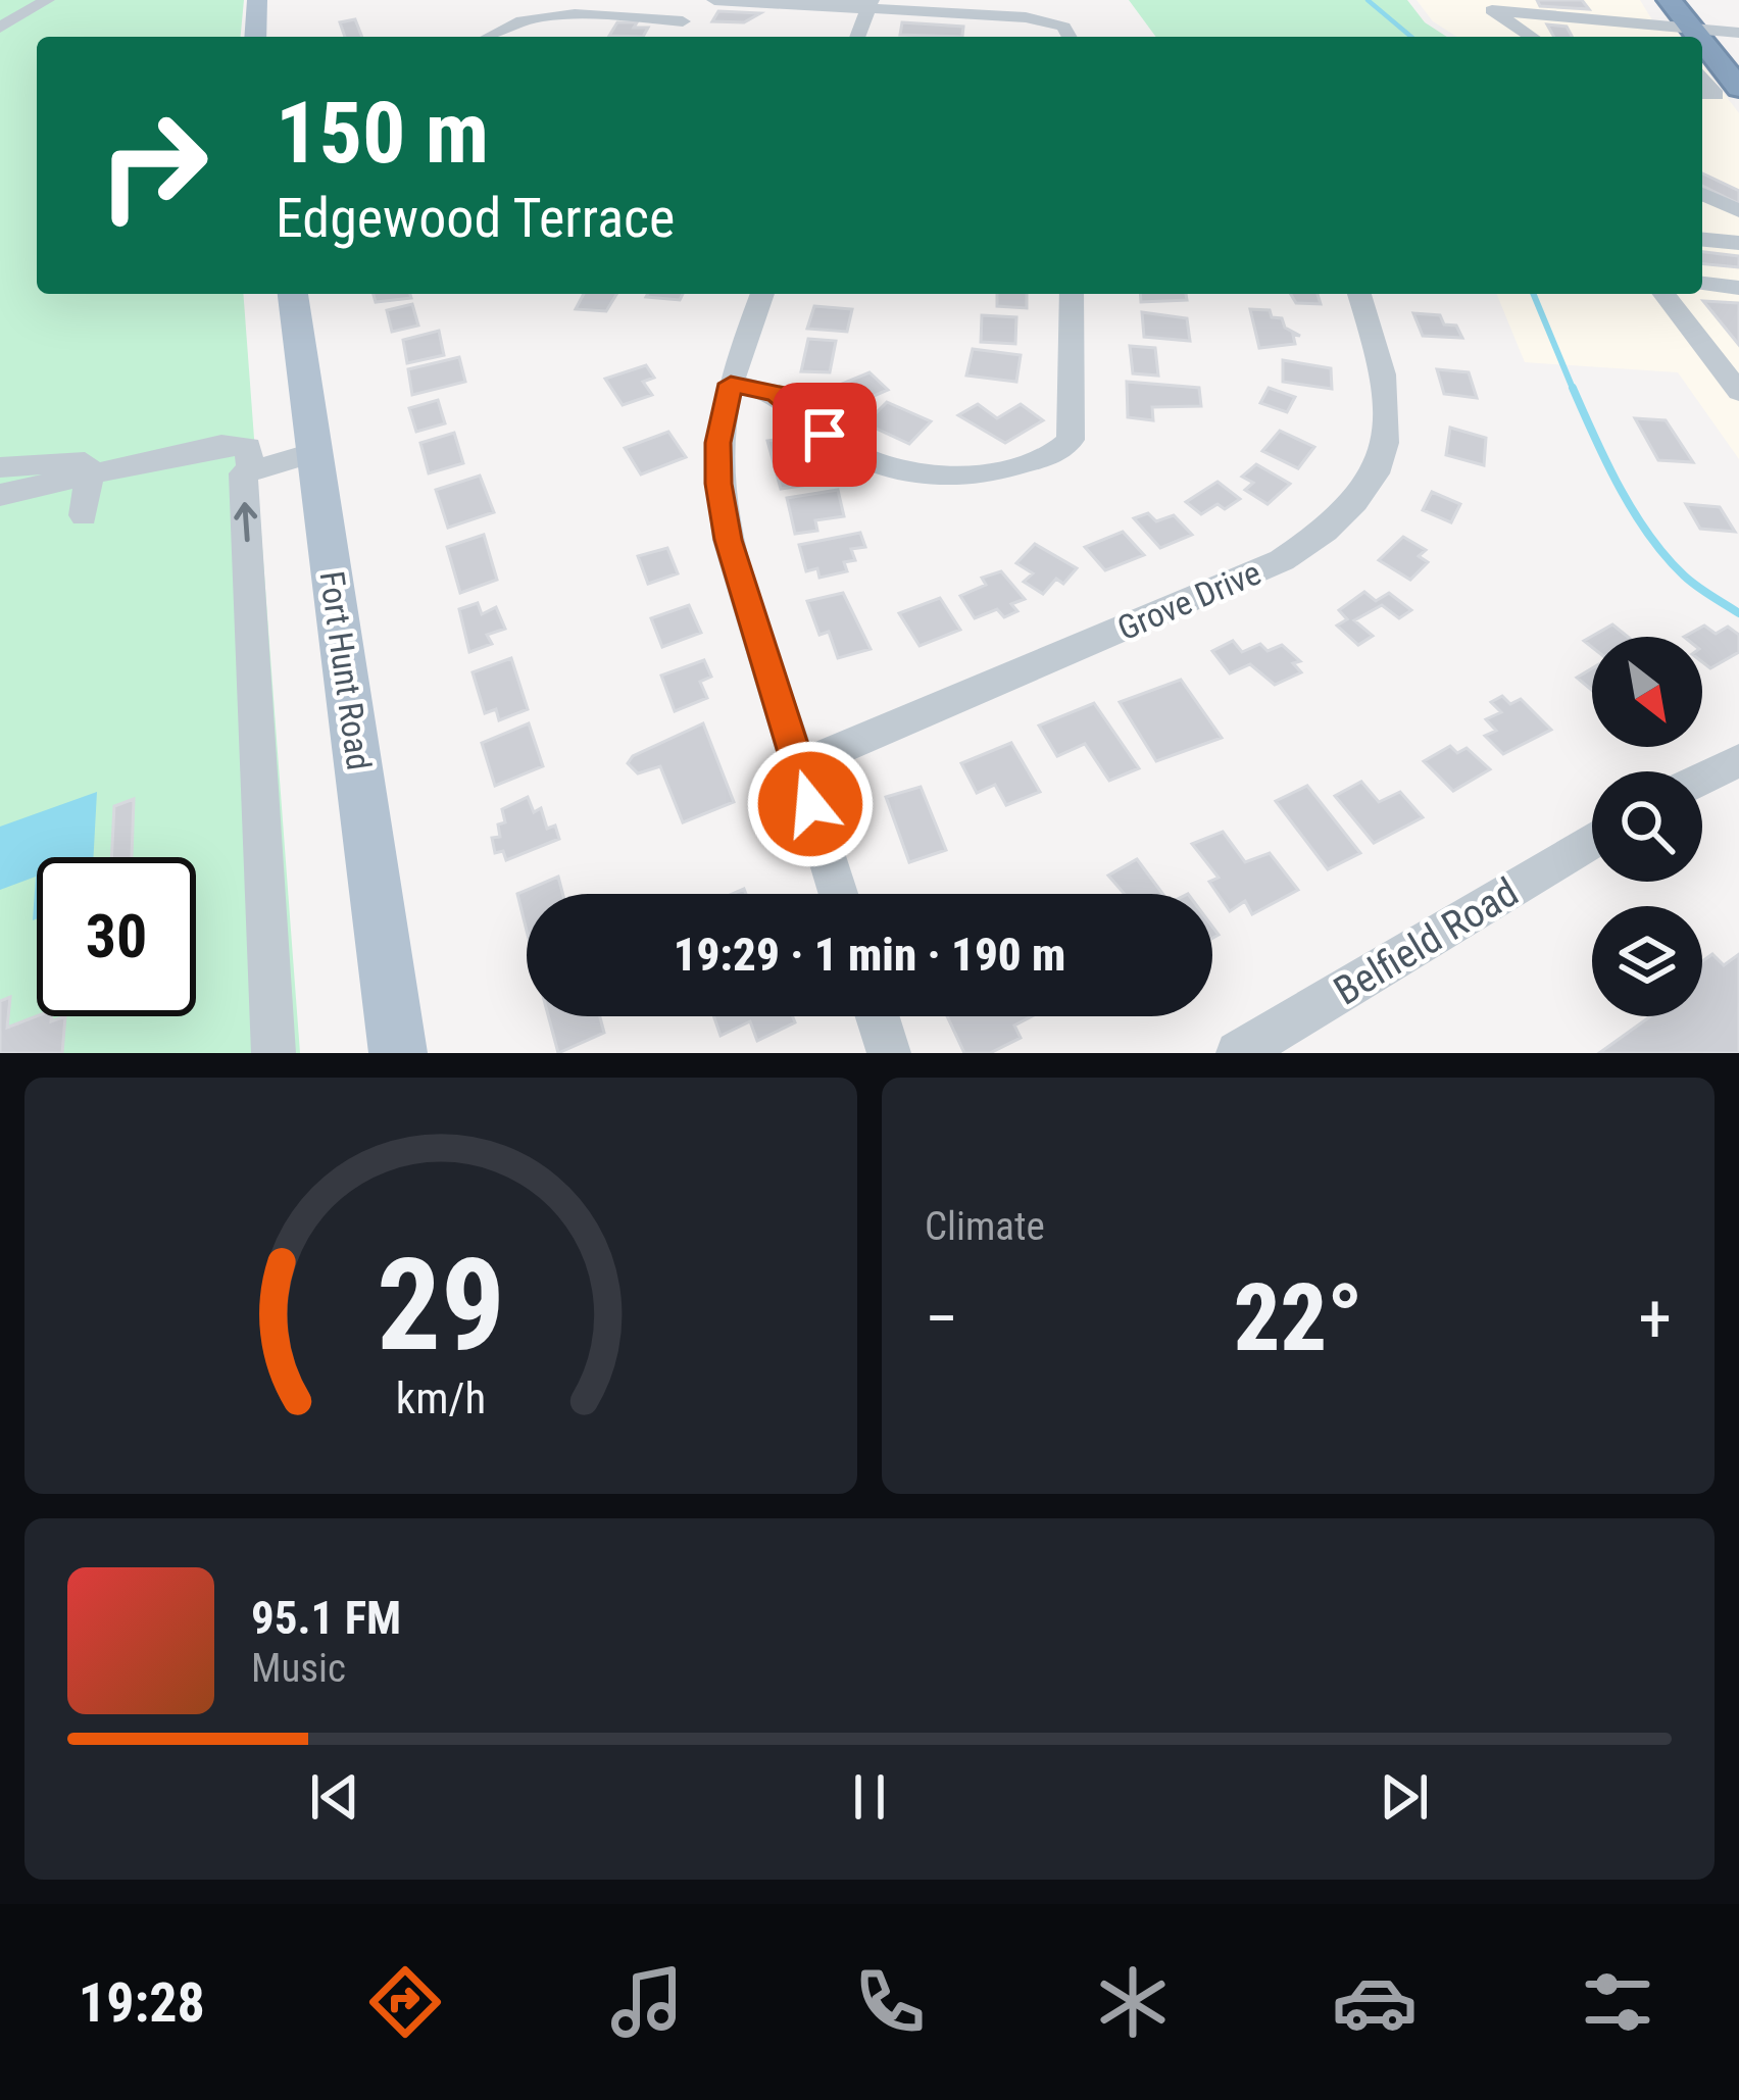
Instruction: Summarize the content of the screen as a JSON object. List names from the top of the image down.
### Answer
{
  "streets": {
    "main road": ["Fort Hunt Road"],
    "street": ["Grove Drive", "Belfield Road"]
  },
  "north": "bottom right",
  "page": {
    "turn": ["150 m", "Edgewood Terrace"],
    "limit": "30",
    "trip": "19:29 · 1 min · 190 m",
    "tile": "Climate",
    "heat": ["−", "22°", "+"],
    "song": ["95.1 FM", "Music"],
    "tabs": "19:28",
    "gauge": ["29", "km/h"]
  }
}
